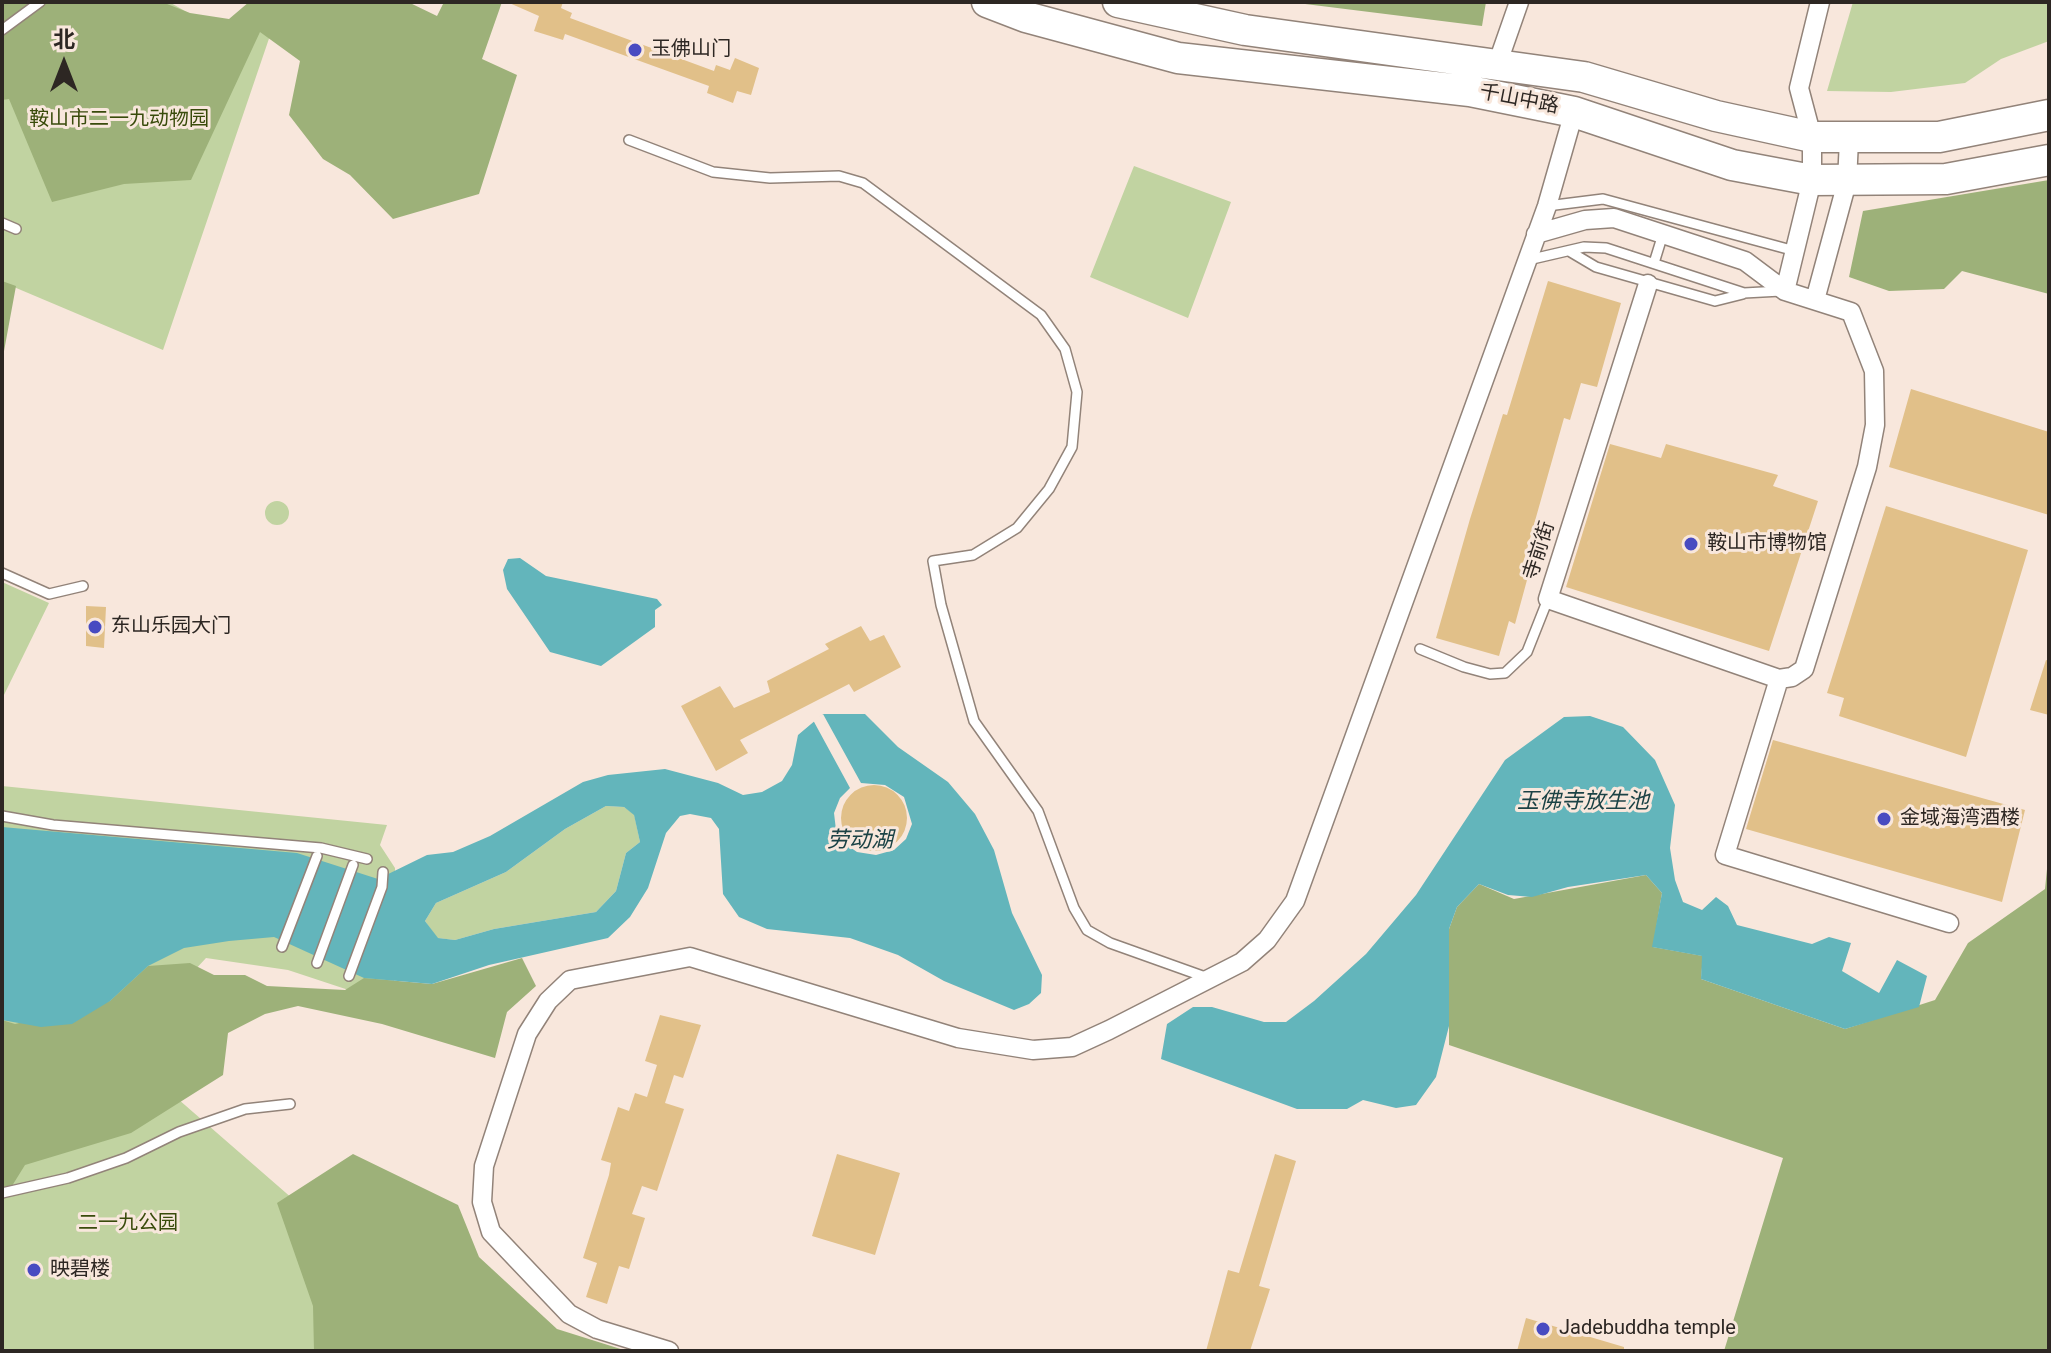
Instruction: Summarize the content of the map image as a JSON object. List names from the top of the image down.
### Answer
{
  "streets": {
    "main road": ["千山中路"],
    "street": ["寺前街"]
  },
  "water": ["玉佛寺放生池", "劳动湖"],
  "parks": ["鞍山市二一九动物园", "二一九公园"],
  "places": [
    "玉佛山门",
    "鞍山市博物馆",
    "东山乐园大门",
    "金域海湾酒楼",
    "映碧楼",
    "Jadebuddha temple"
  ],
  "north": "top"
}
